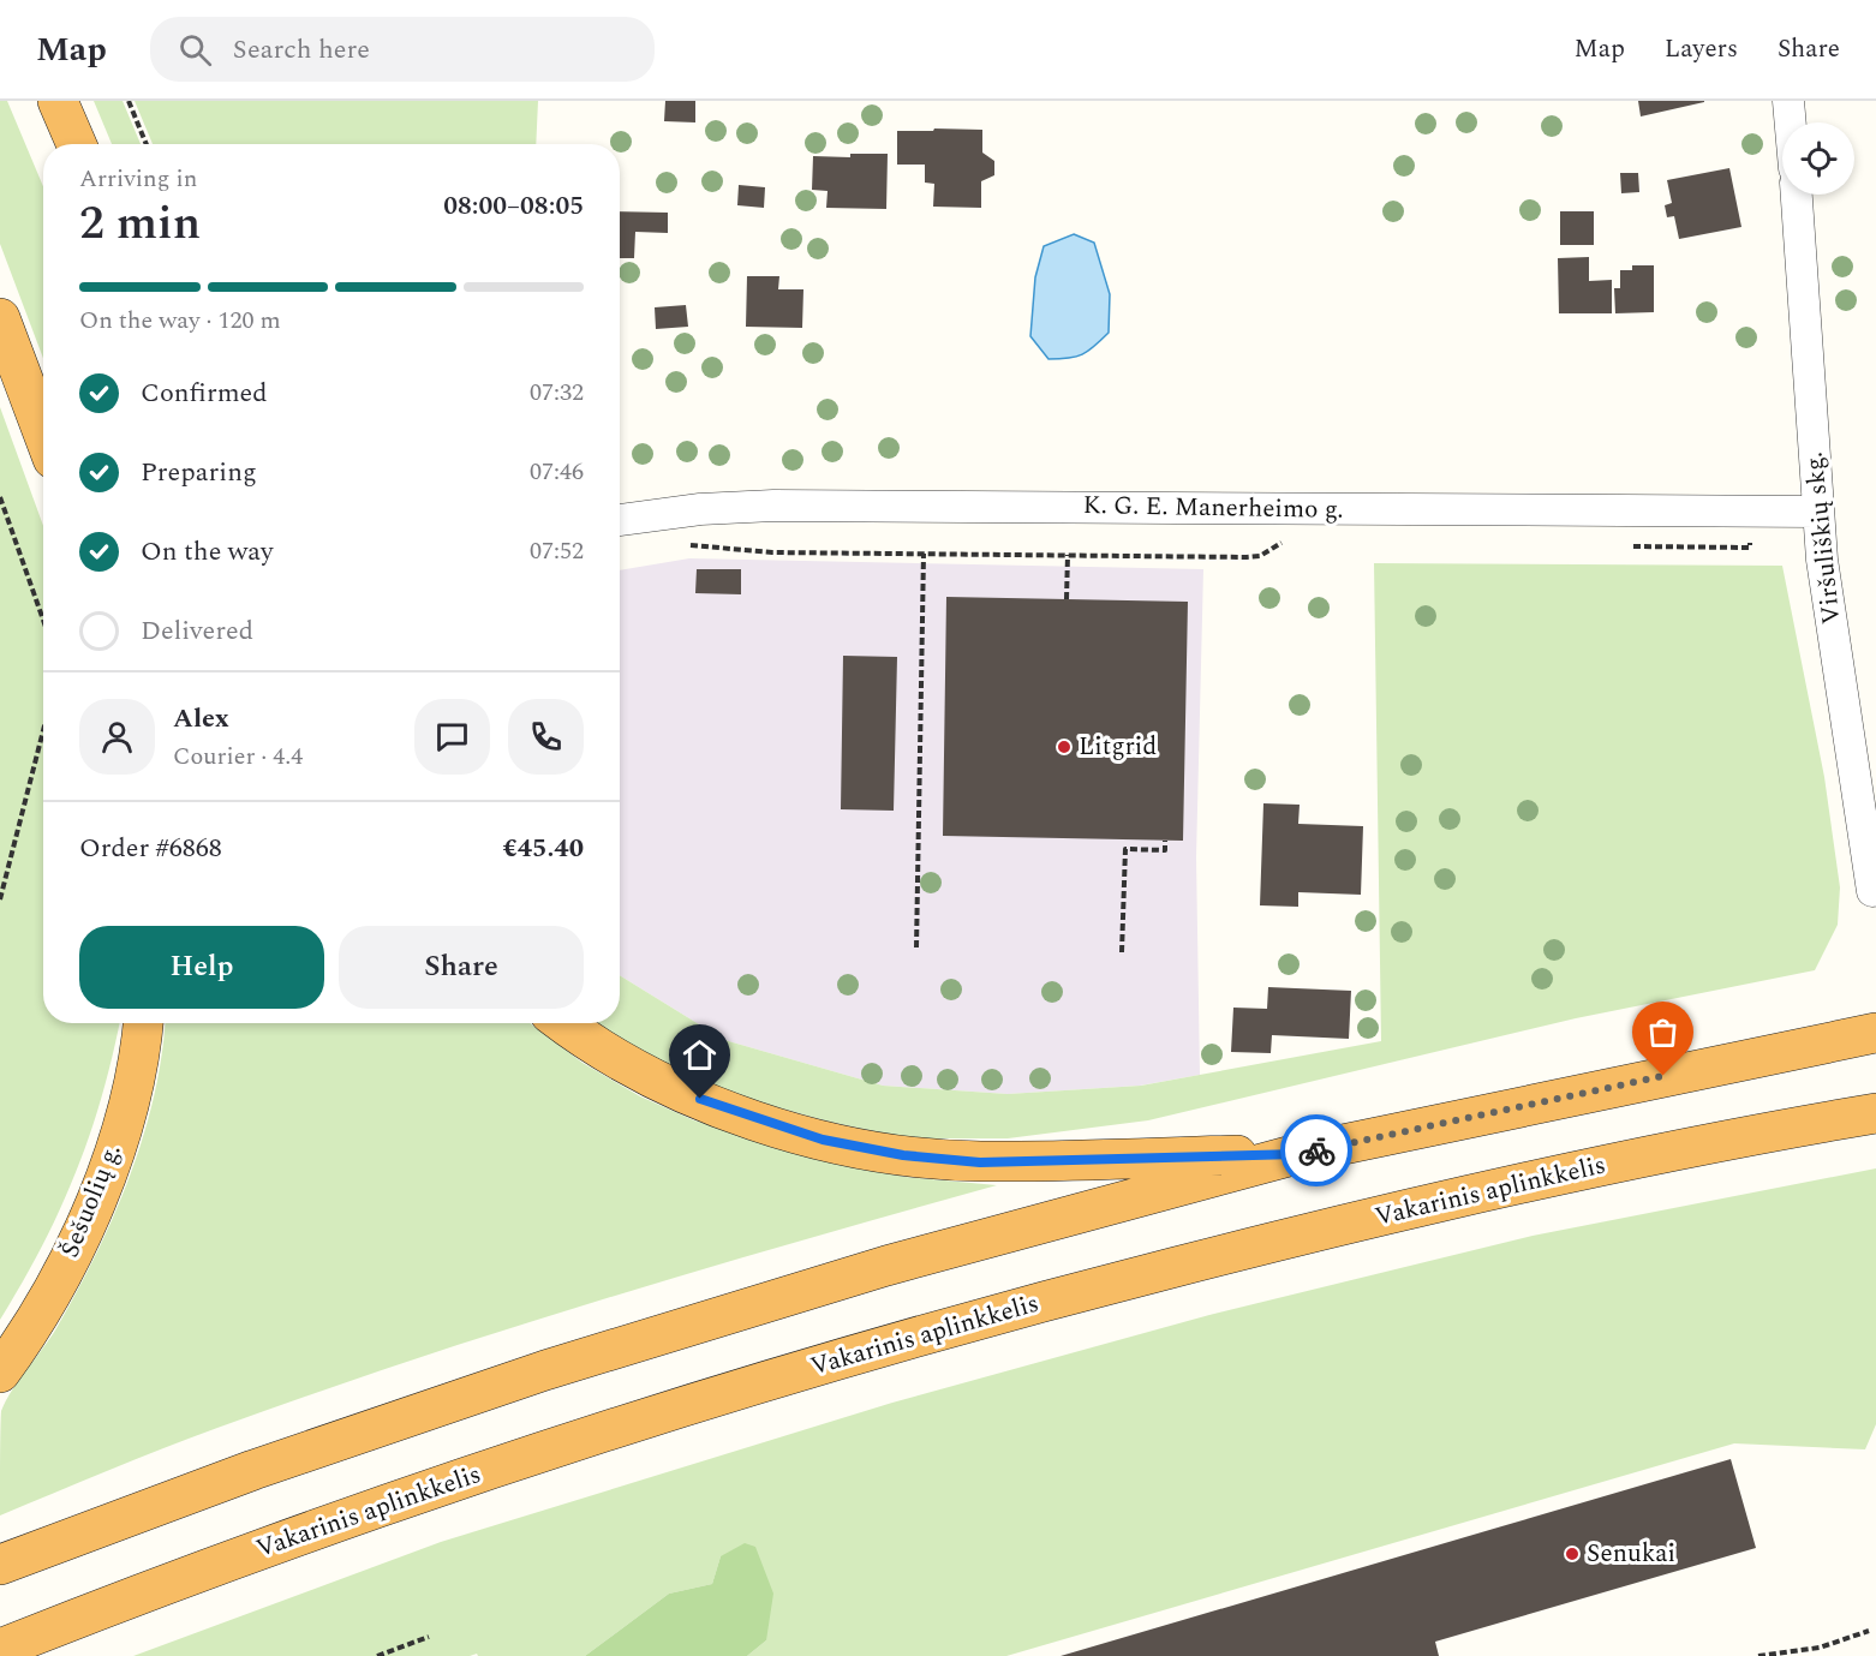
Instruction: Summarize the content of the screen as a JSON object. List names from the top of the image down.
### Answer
{
  "streets": {
    "highway": ["Vakarinis aplinkkelis", "Šešuolių g."],
    "street": ["K. G. E. Manerheimo g.", "Viršuliškių skg."]
  },
  "crossings": [
    ["K. G. E. Manerheimo g.", "Viršuliškių skg."]
  ],
  "places": ["Litgrid", "Senukai"],
  "page": {
    "header": "Map",
    "search": "Search here",
    "nav": ["Map", "Layers", "Share"],
    "heading": ["2 min", "Arriving in", "08:00–08:05"],
    "panel": [
      "Alex",
      "Courier · 4.4",
      "Order #6868",
      "€45.40"
    ],
    "bar": "On the way · 120 m",
    "list": [
      ["Confirmed", "07:32"],
      ["Preparing", "07:46"],
      ["On the way", "07:52"],
      "Delivered"
    ],
    "buttons": ["Help", "Share"]
  }
}
